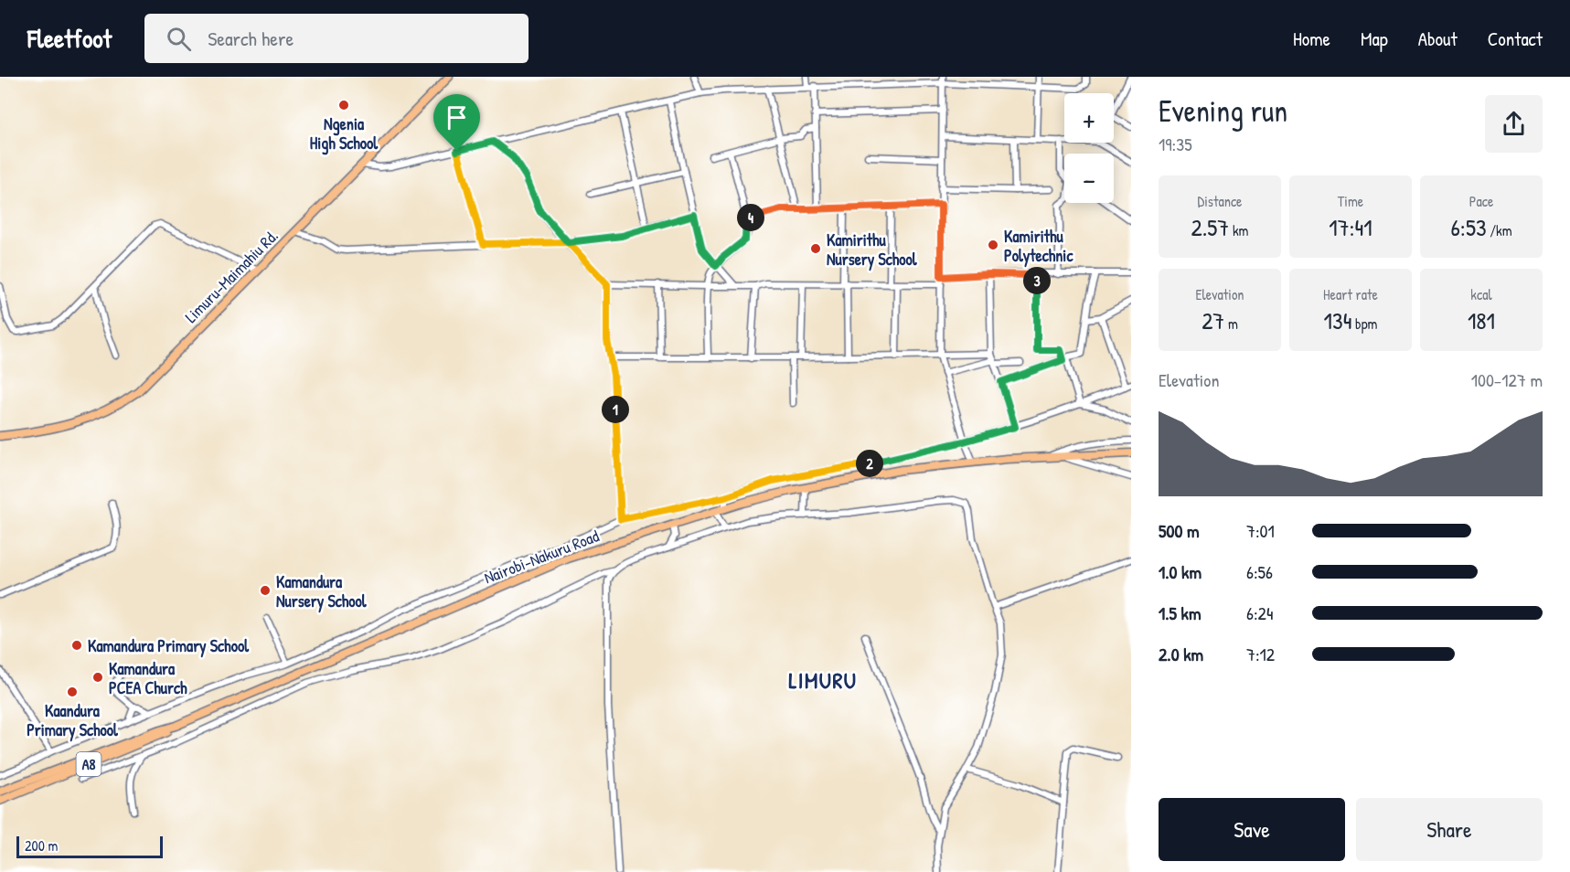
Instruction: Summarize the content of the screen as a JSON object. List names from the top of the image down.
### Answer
{
  "streets": {
    "highway": ["Limuru-Maimahiu Rd.", "Nairobi-Nakuru Road", "A8"]
  },
  "districts": ["LIMURU"],
  "places": [
    "Ngenia High School",
    "Kamirithu Polytechnic",
    "Kamirithu Nursery School",
    "Kamandura Nursery School",
    "Kamandura Primary School",
    "Kamandura PCEA Church",
    "Kaandura Primary School"
  ],
  "scale_bar": "200 m",
  "page": {
    "header": "Fleetfoot",
    "search": "Search here",
    "nav": [
      "Home",
      "Map",
      "About",
      "Contact"
    ],
    "heading": ["Evening run", "19:35"],
    "map_buttons": ["+", "−"],
    "stats": [
      ["Distance", "2.57 km"],
      ["Time", "17:41"],
      ["Pace", "6:53 /km"],
      ["Elevation", "27 m"],
      ["Heart rate", "134 bpm"],
      ["kcal", "181"]
    ],
    "pins": [
      "4",
      "3",
      "1",
      "2"
    ],
    "chart": ["Elevation", "100–127 m"],
    "list": [
      {
        "name": "500 m",
        "note": "7:01"
      },
      {
        "name": "1.0 km",
        "note": "6:56"
      },
      {
        "name": "1.5 km",
        "note": "6:24"
      },
      {
        "name": "2.0 km",
        "note": "7:12"
      }
    ],
    "buttons": ["Save", "Share"],
    "scale": "200 m"
  }
}
